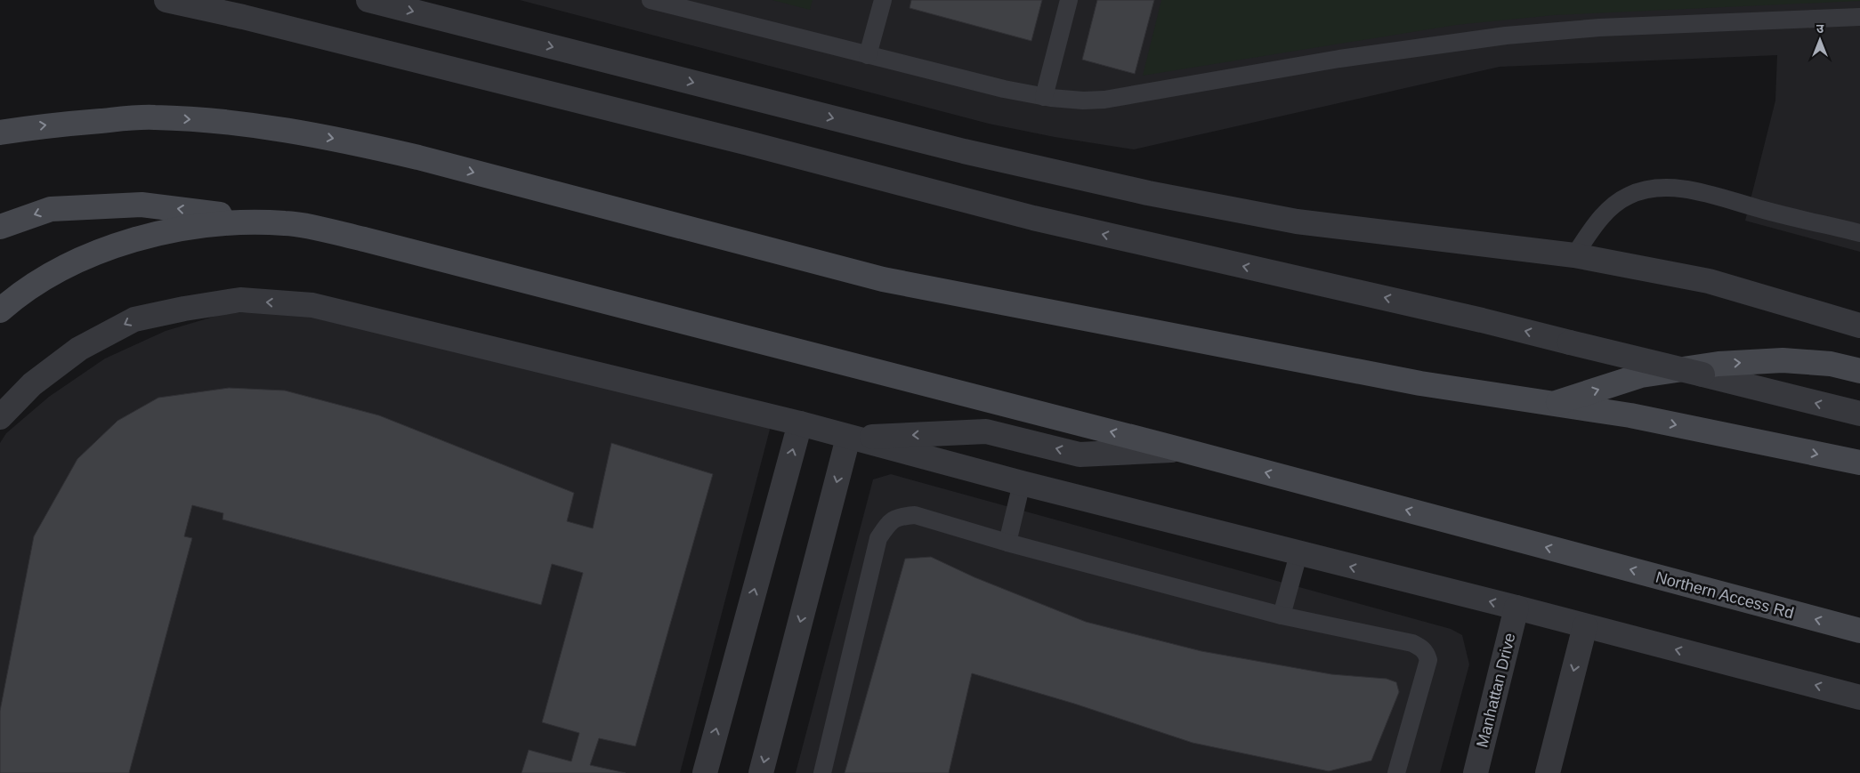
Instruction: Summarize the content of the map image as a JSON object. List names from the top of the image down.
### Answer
{
  "streets": {
    "main road": ["Northern Access Rd"],
    "street": ["Manhattan Drive"]
  },
  "north": "top"
}
